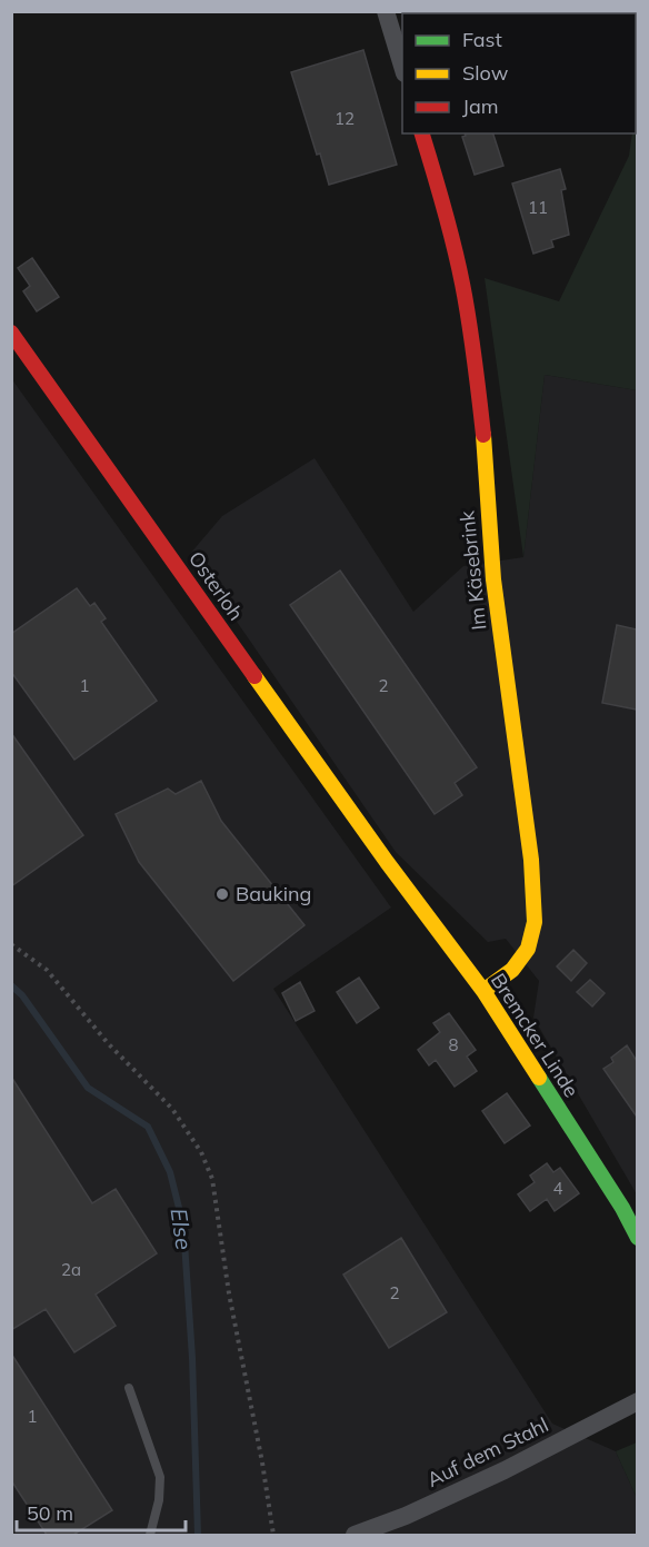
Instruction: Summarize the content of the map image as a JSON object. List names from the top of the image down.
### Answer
{
  "streets": {
    "main road": ["Im Käsebrink", "Osterloh", "Bremcker Linde"],
    "street": ["Auf dem Stahl"]
  },
  "crossings": [
    ["Im Käsebrink", "Bremcker Linde"],
    ["Osterloh", "Bremcker Linde"]
  ],
  "water": ["Else"],
  "places": ["Bauking"],
  "house_numbers": [
    "12",
    "11",
    "1",
    "2",
    "8",
    "4",
    "2a",
    "2",
    "1"
  ],
  "legend": ["Fast", "Slow", "Jam"],
  "scale_bar": "50 m"
}
